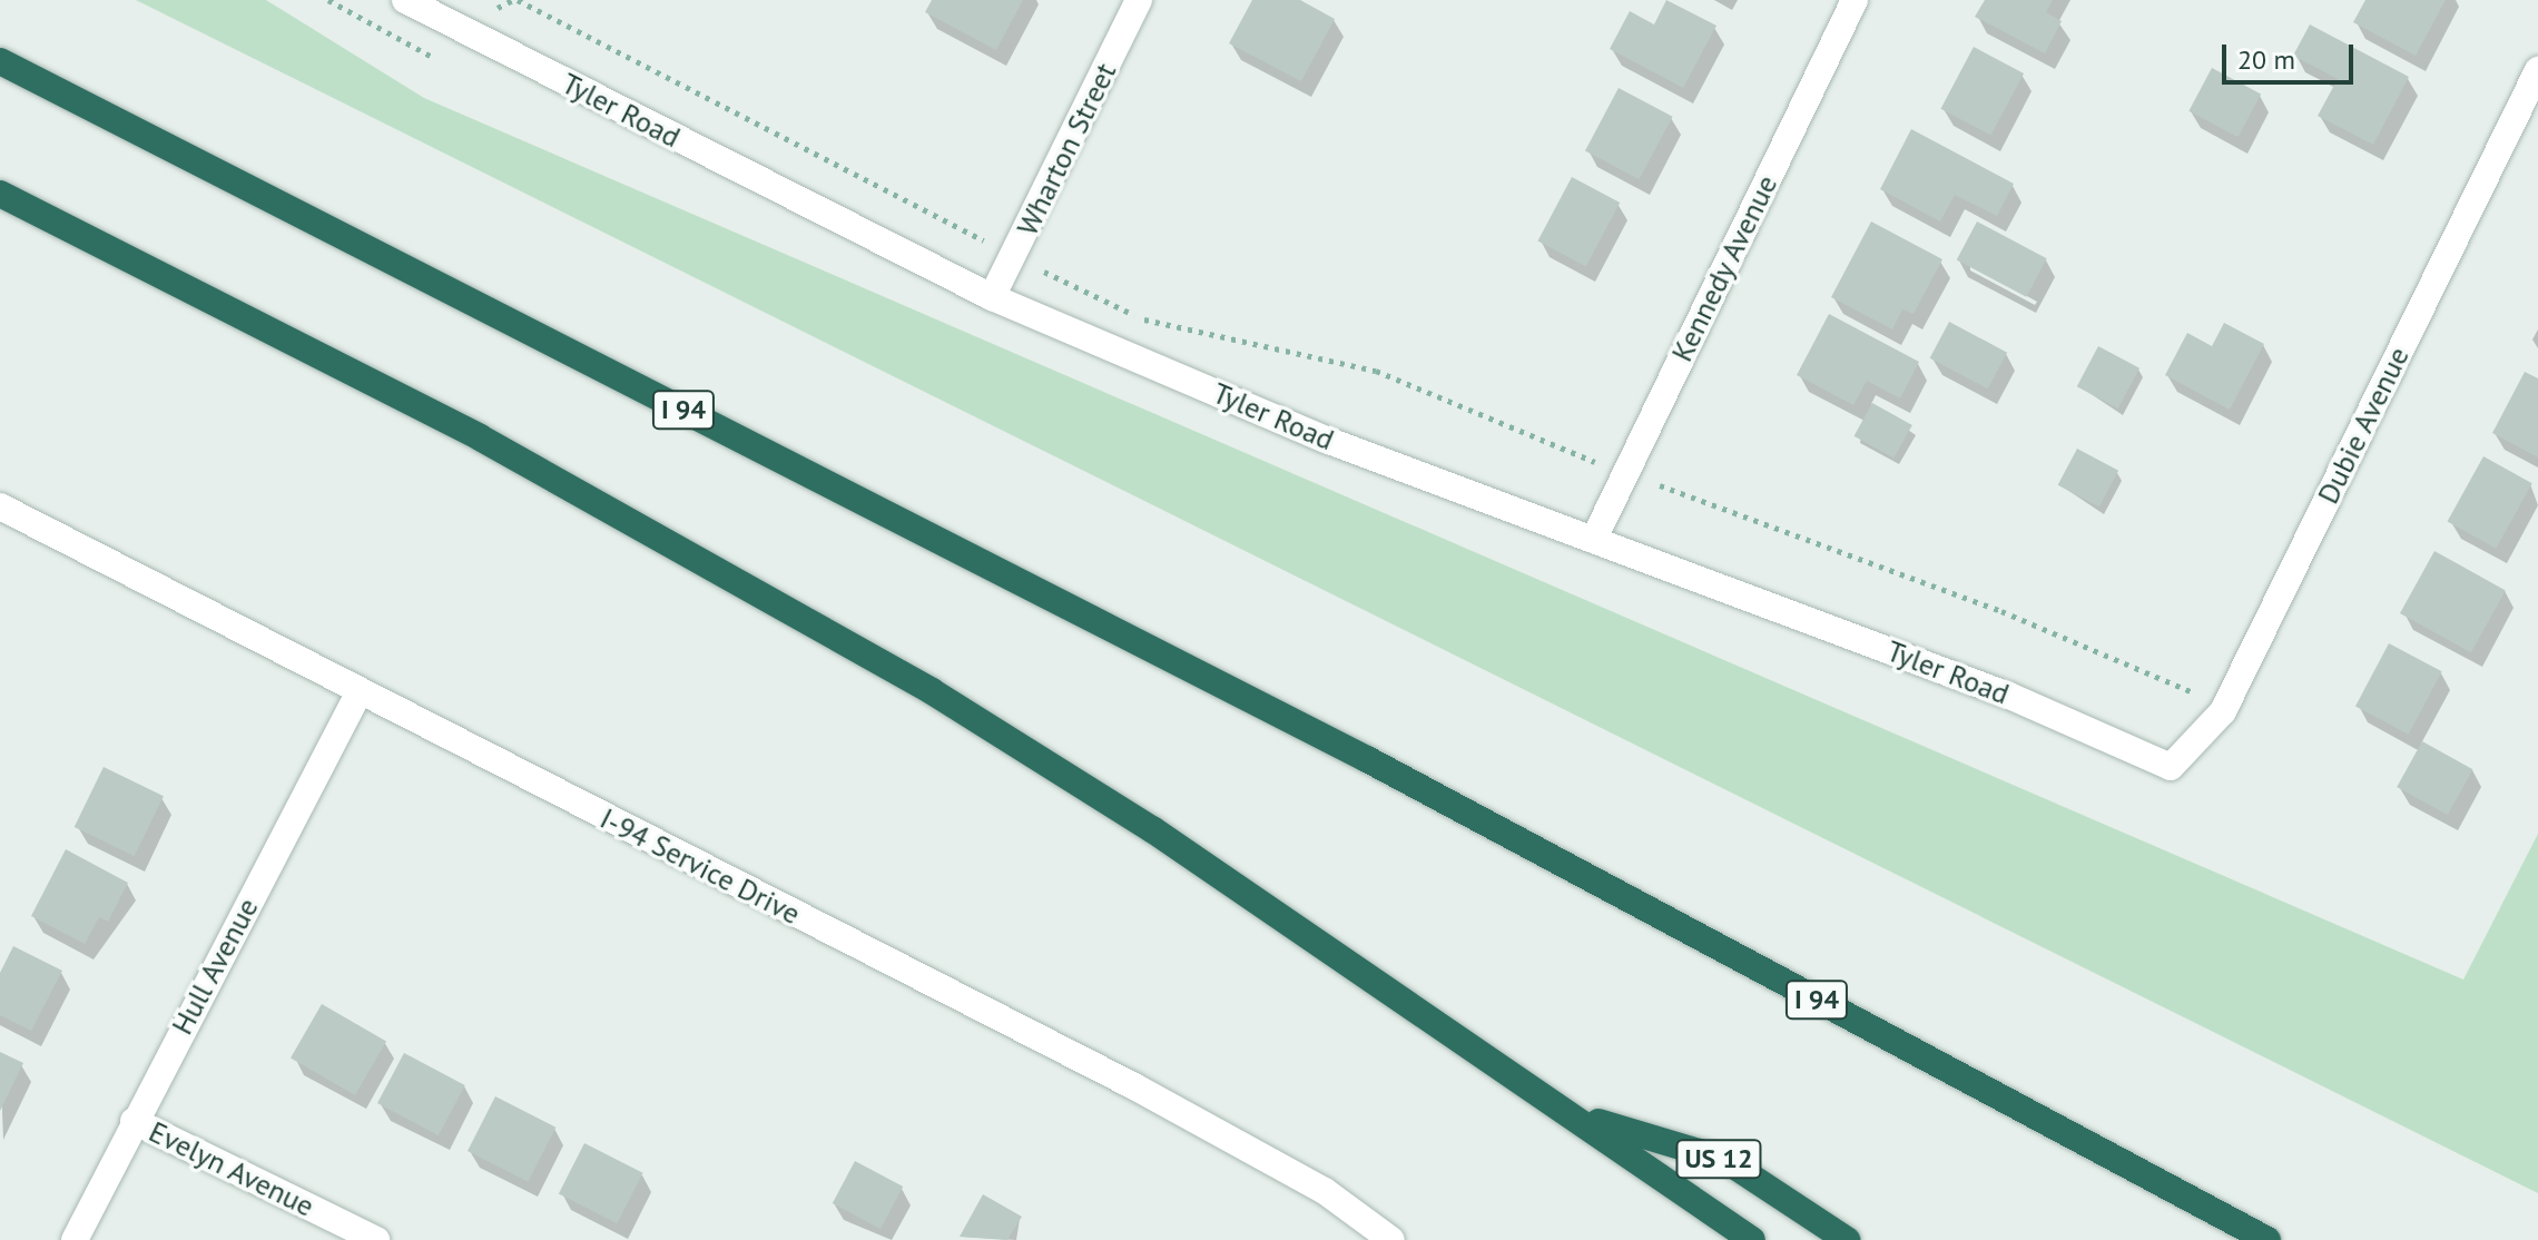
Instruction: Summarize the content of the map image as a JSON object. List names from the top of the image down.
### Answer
{
  "streets": {
    "highway": ["I 94", "US 12"],
    "street": [
      "Tyler Road",
      "Wharton Street",
      "Kennedy Avenue",
      "Dubie Avenue",
      "I-94 Service Drive",
      "Hull Avenue",
      "Evelyn Avenue"
    ]
  },
  "crossings": [
    ["Tyler Road", "Wharton Street"],
    ["Tyler Road", "Kennedy Avenue"],
    ["Tyler Road", "Dubie Avenue"],
    ["I-94 Service Drive", "Hull Avenue"],
    ["Hull Avenue", "Evelyn Avenue"]
  ],
  "scale_bar": "20 m"
}
